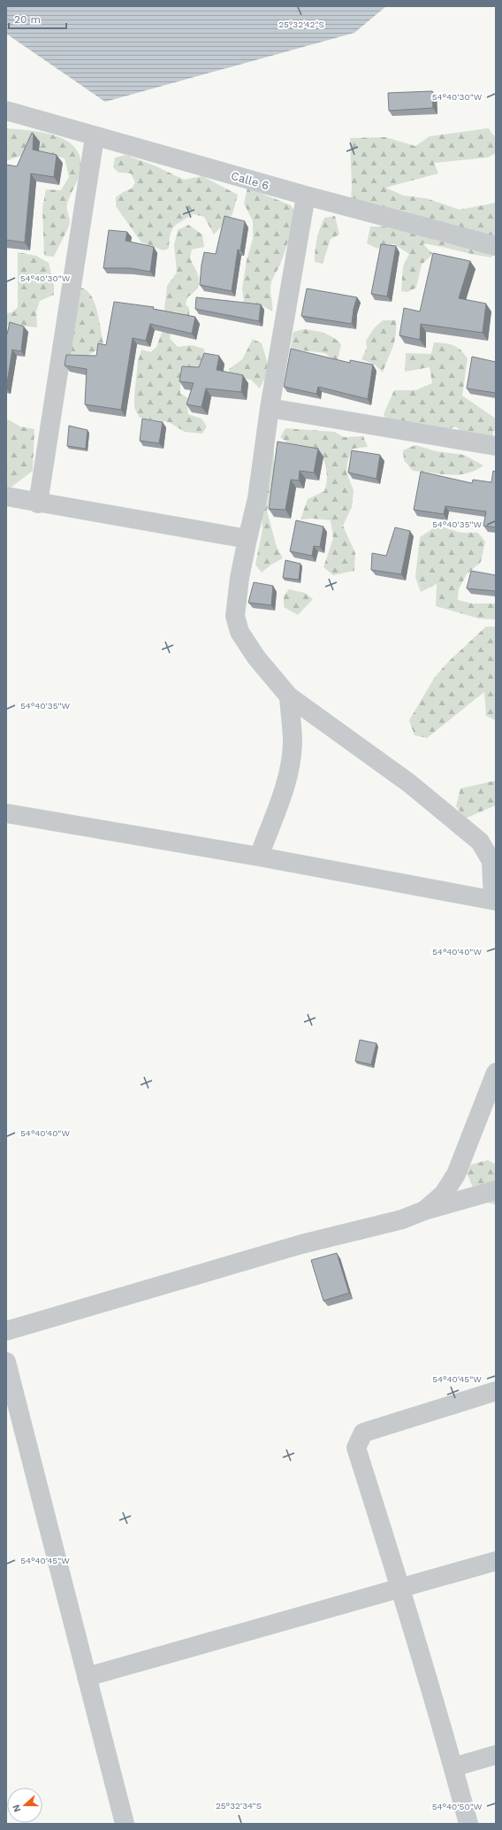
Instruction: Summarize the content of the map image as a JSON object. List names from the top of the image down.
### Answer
{
  "streets": {
    "street": ["Calle 6"]
  },
  "scale_bar": "20 m",
  "north": "left",
  "coordinates": [
    "25°32'42\"S",
    "54°40'30\"W",
    "54°40'35\"W",
    "54°40'40\"W",
    "54°40'45\"W",
    "25°32'34\"S",
    "54°40'50\"W"
  ]
}
